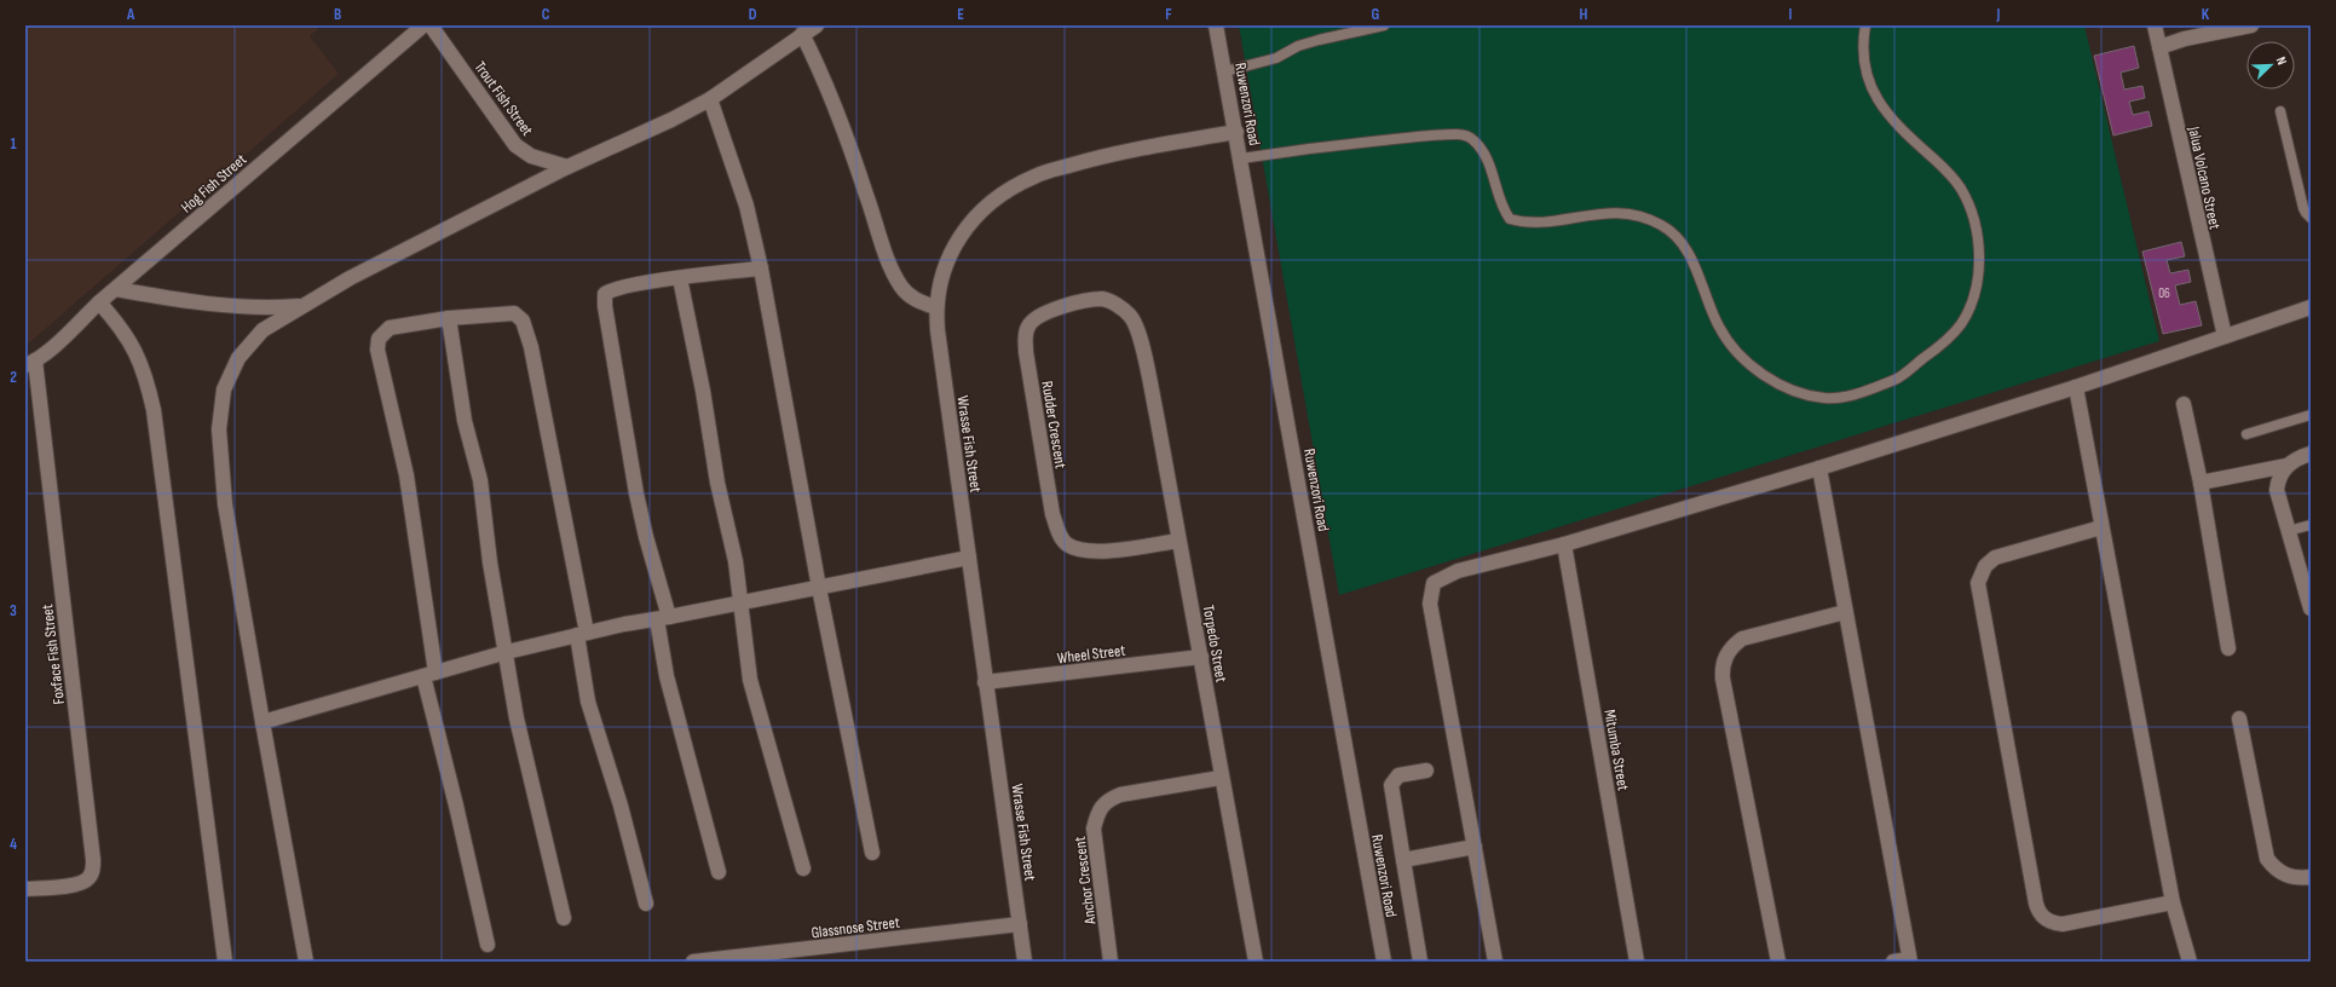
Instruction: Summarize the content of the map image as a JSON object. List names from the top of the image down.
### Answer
{
  "streets": {
    "street": [
      "Trout Fish Street",
      "Ruwenzori Road",
      "Jalua Volcano Street",
      "Hog Fish Street",
      "Rudder Crescent",
      "Wrasse Fish Street",
      "Torpedo Street",
      "Wheel Street",
      "Foxface Fish Street",
      "Mitumba Street",
      "Anchor Crescent",
      "Glassnose Street"
    ]
  },
  "crossings": [
    ["Ruwenzori Road", "Wrasse Fish Street"],
    ["Hog Fish Street", "Foxface Fish Street"],
    ["Rudder Crescent", "Torpedo Street"],
    ["Wrasse Fish Street", "Wheel Street"],
    ["Wrasse Fish Street", "Glassnose Street"],
    ["Torpedo Street", "Wheel Street"],
    ["Torpedo Street", "Anchor Crescent"]
  ],
  "house_numbers": ["06"],
  "north": "top right",
  "grid": {
    "columns": [
      "A",
      "B",
      "C",
      "D",
      "E",
      "F",
      "G",
      "H",
      "I",
      "J",
      "K"
    ],
    "rows": [
      "1",
      "2",
      "3",
      "4"
    ]
  }
}
